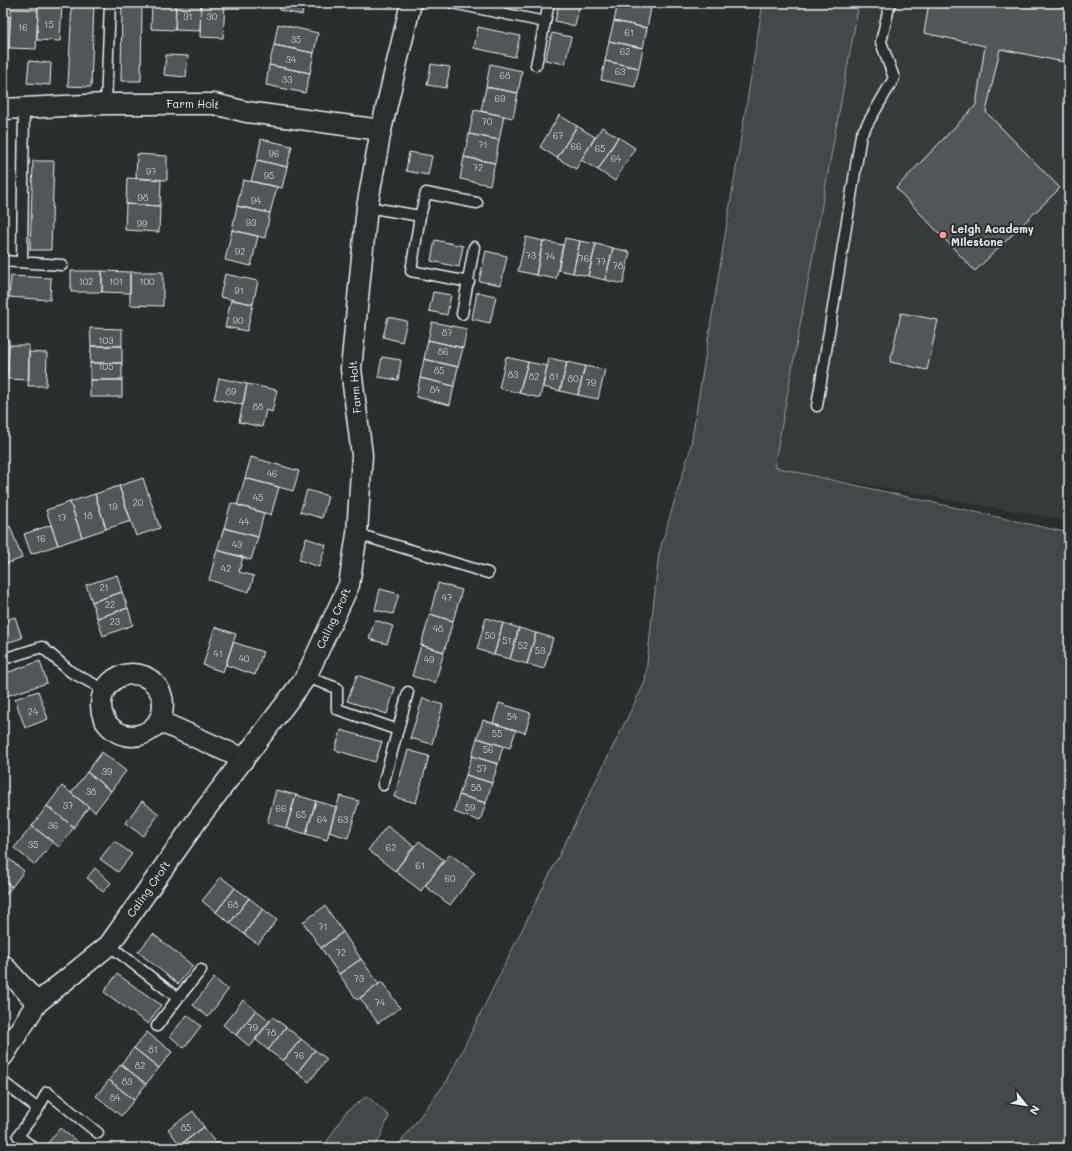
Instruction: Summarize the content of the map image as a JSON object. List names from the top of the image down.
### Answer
{
  "streets": {
    "street": ["Farm Holt", "Caling Croft"]
  },
  "crossings": [
    ["Farm Holt", "Caling Croft"]
  ],
  "places": ["Leigh Academy Milestone"],
  "house_numbers": [
    "31",
    "30",
    "15",
    "16",
    "61",
    "35",
    "62",
    "34",
    "63",
    "68",
    "33",
    "69",
    "70",
    "67",
    "71",
    "66",
    "65",
    "96",
    "64",
    "72",
    "97",
    "95",
    "98",
    "94",
    "93",
    "99",
    "92",
    "73",
    "74",
    "76",
    "77",
    "78",
    "102",
    "101",
    "100",
    "91",
    "90",
    "87",
    "103",
    "86",
    "105",
    "85",
    "83",
    "82",
    "81",
    "80",
    "79",
    "84",
    "89",
    "88",
    "46",
    "45",
    "20",
    "19",
    "18",
    "17",
    "44",
    "16",
    "43",
    "42",
    "21",
    "47",
    "22",
    "23",
    "48",
    "50",
    "51",
    "52",
    "53",
    "41",
    "40",
    "49",
    "24",
    "54",
    "55",
    "56",
    "57",
    "39",
    "58",
    "38",
    "37",
    "59",
    "66",
    "65",
    "64",
    "63",
    "36",
    "35",
    "62",
    "61",
    "60",
    "68",
    "71",
    "72",
    "73",
    "74",
    "79",
    "78",
    "81",
    "76",
    "82",
    "83",
    "84",
    "85"
  ],
  "north": "bottom right"
}
